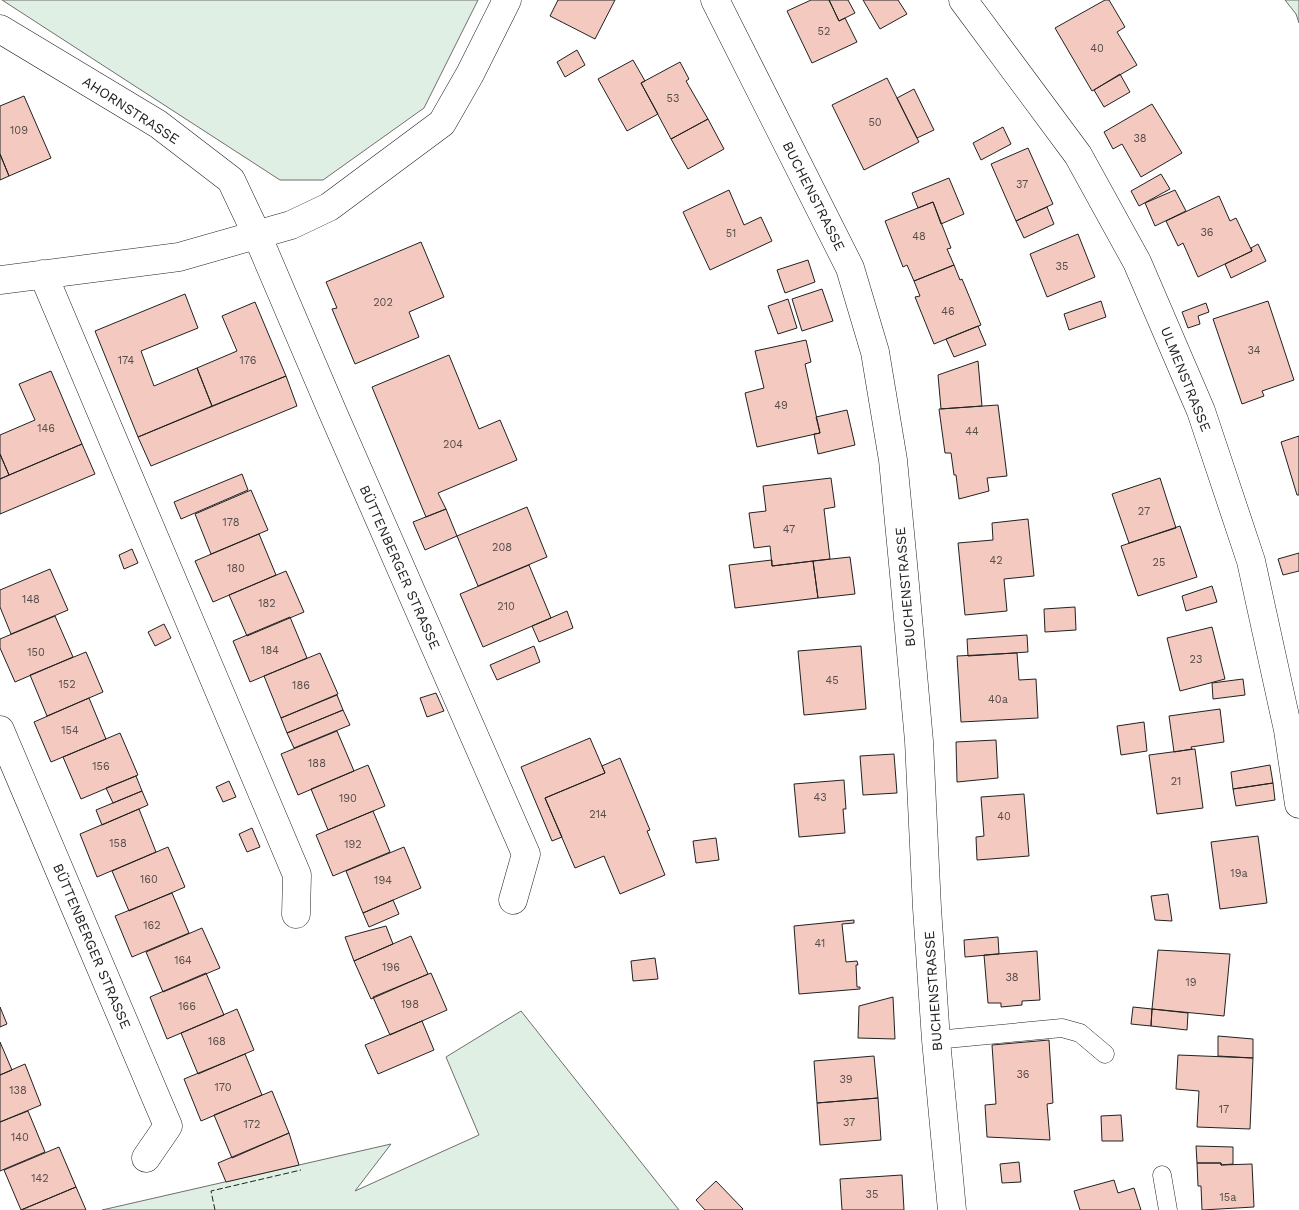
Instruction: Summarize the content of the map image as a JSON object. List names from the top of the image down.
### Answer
{
  "streets": {
    "street": [
      "AHORNSTRASSE",
      "BUCHENSTRASSE",
      "ULMENSTRASSE",
      "BÜTTENBERGER STRASSE"
    ]
  },
  "crossings": [
    ["AHORNSTRASSE", "BÜTTENBERGER STRASSE"]
  ],
  "house_numbers": [
    "52",
    "40",
    "53",
    "50",
    "109",
    "38",
    "37",
    "36",
    "51",
    "48",
    "35",
    "202",
    "46",
    "34",
    "174",
    "176",
    "49",
    "146",
    "44",
    "204",
    "27",
    "178",
    "47",
    "208",
    "42",
    "25",
    "180",
    "148",
    "182",
    "210",
    "184",
    "150",
    "23",
    "45",
    "152",
    "186",
    "40a",
    "154",
    "188",
    "156",
    "21",
    "43",
    "190",
    "214",
    "40",
    "158",
    "192",
    "19a",
    "160",
    "194",
    "162",
    "41",
    "164",
    "196",
    "38",
    "19",
    "198",
    "166",
    "168",
    "36",
    "39",
    "170",
    "138",
    "17",
    "37",
    "172",
    "140",
    "142",
    "35",
    "15a"
  ]
}
